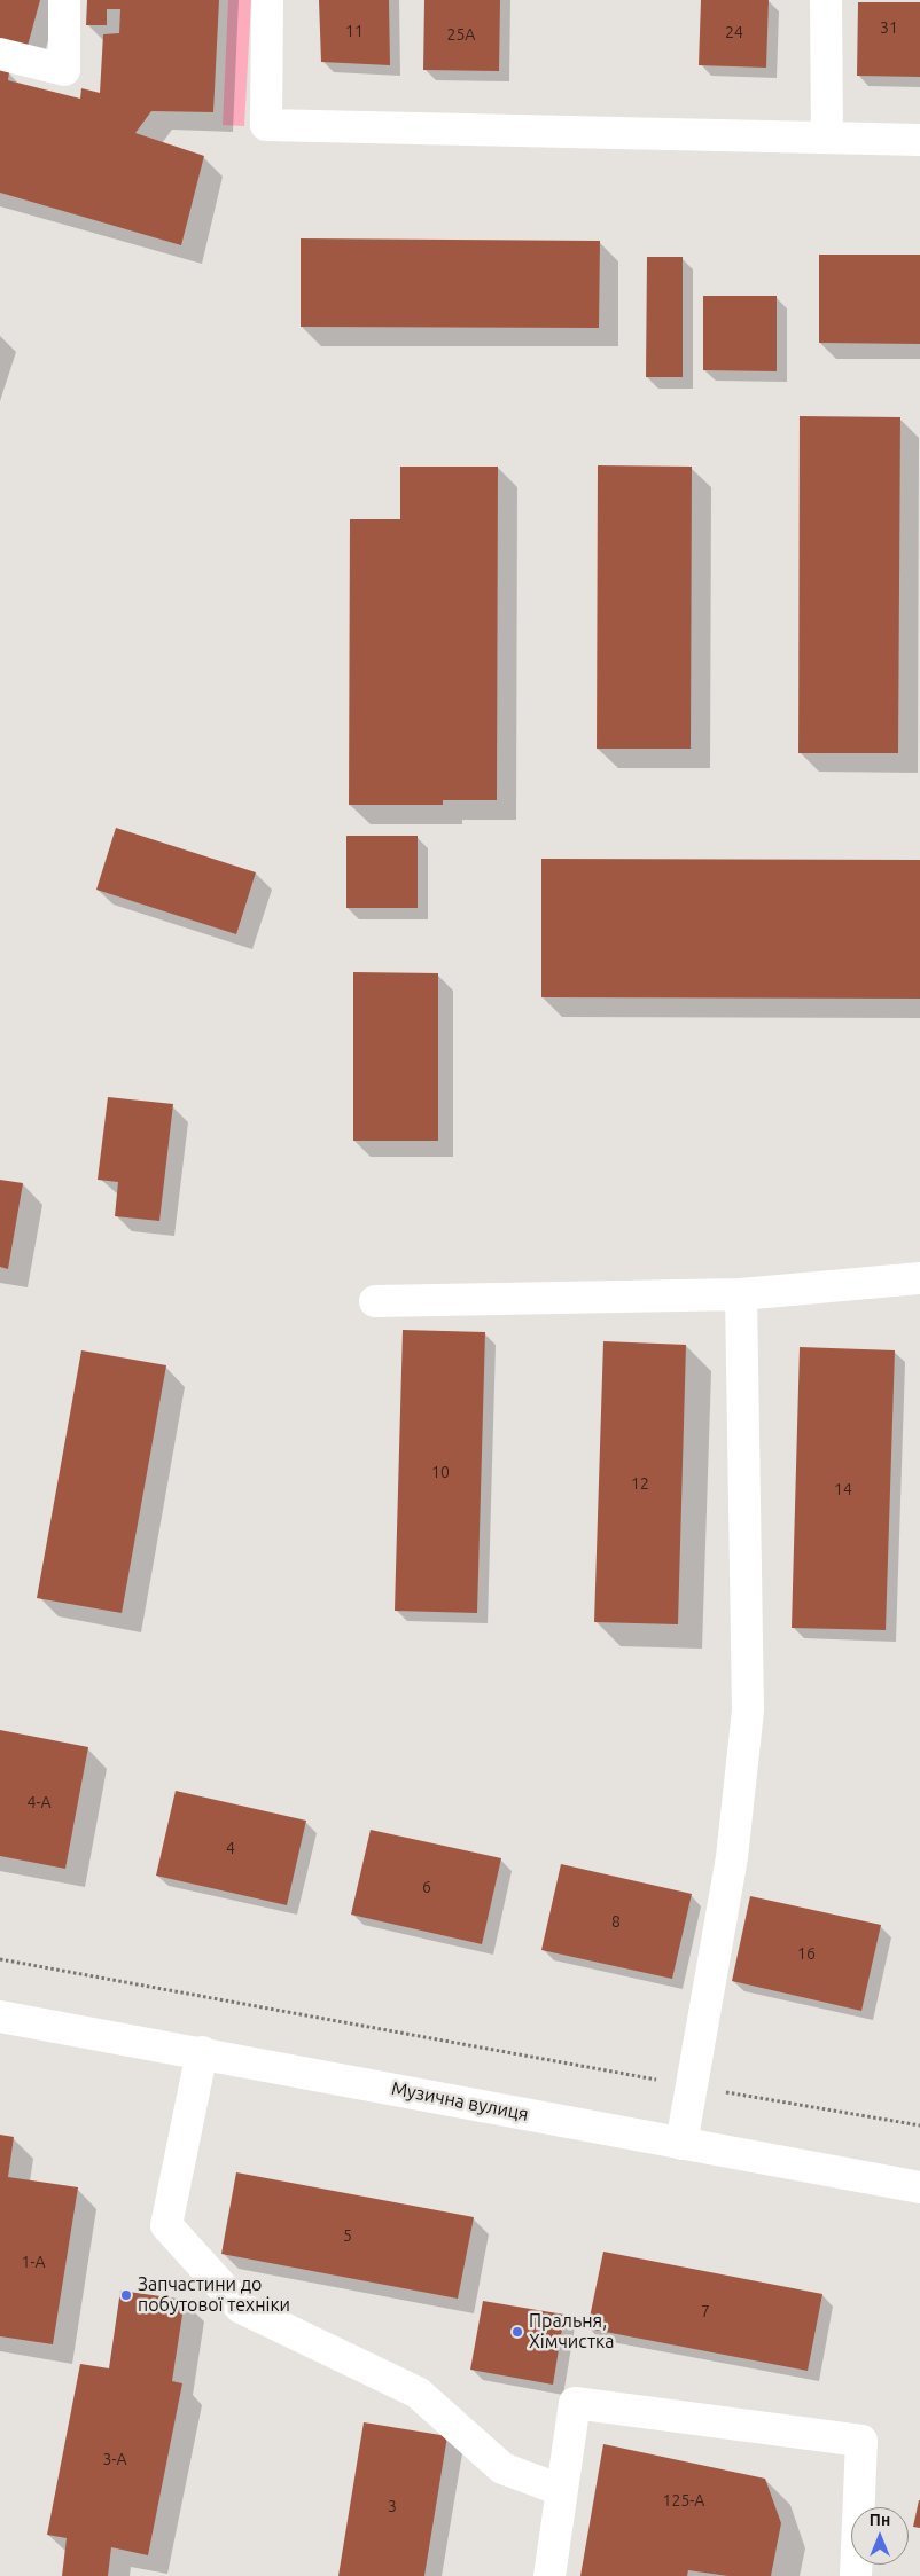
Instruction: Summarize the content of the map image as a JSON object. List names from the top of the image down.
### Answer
{
  "streets": {
    "street": ["Музична вулиця"]
  },
  "places": ["Запчастини до побутової техніки", "Пральня, Хімчистка"],
  "house_numbers": [
    "31",
    "11",
    "24",
    "25А",
    "10",
    "12",
    "14",
    "4-А",
    "4",
    "6",
    "8",
    "16",
    "5",
    "1-А",
    "7",
    "3-А",
    "125-А",
    "3"
  ],
  "north": "top"
}
